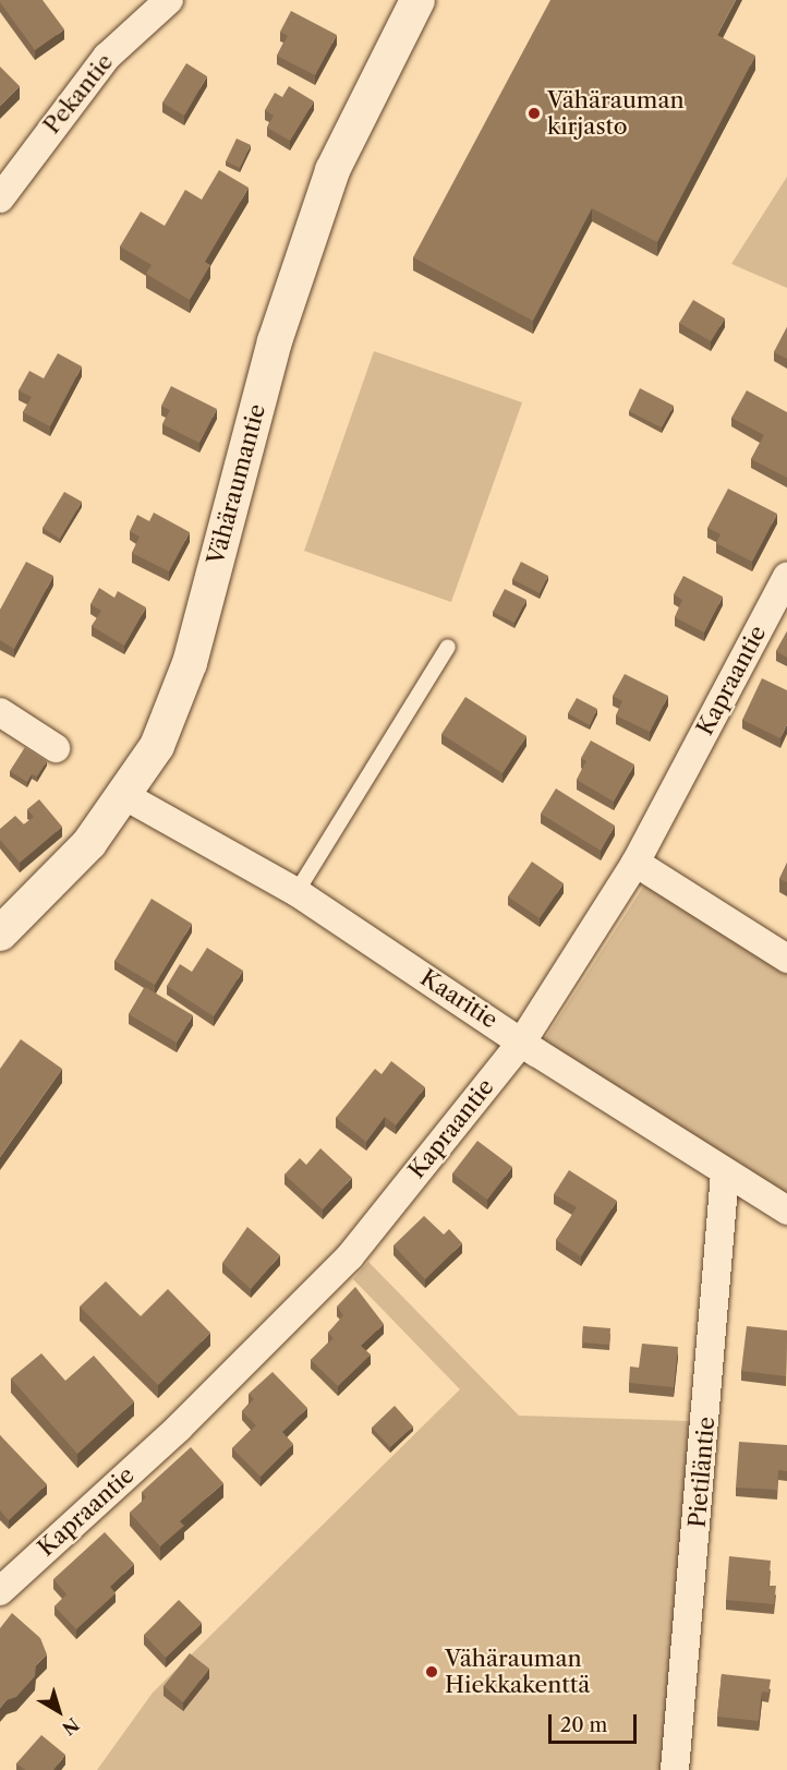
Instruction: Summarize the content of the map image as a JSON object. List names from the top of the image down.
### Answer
{
  "streets": {
    "street": [
      "Pekantie",
      "Vähäraumantie",
      "Kapraantie",
      "Kaaritie",
      "Pietiläntie"
    ]
  },
  "crossings": [
    ["Vähäraumantie", "Kaaritie"],
    ["Kapraantie", "Kaaritie"],
    ["Kaaritie", "Pietiläntie"]
  ],
  "places": ["Vähärauman kirjasto", "Vähärauman Hiekkakenttä"],
  "scale_bar": "20 m",
  "north": "bottom right"
}
